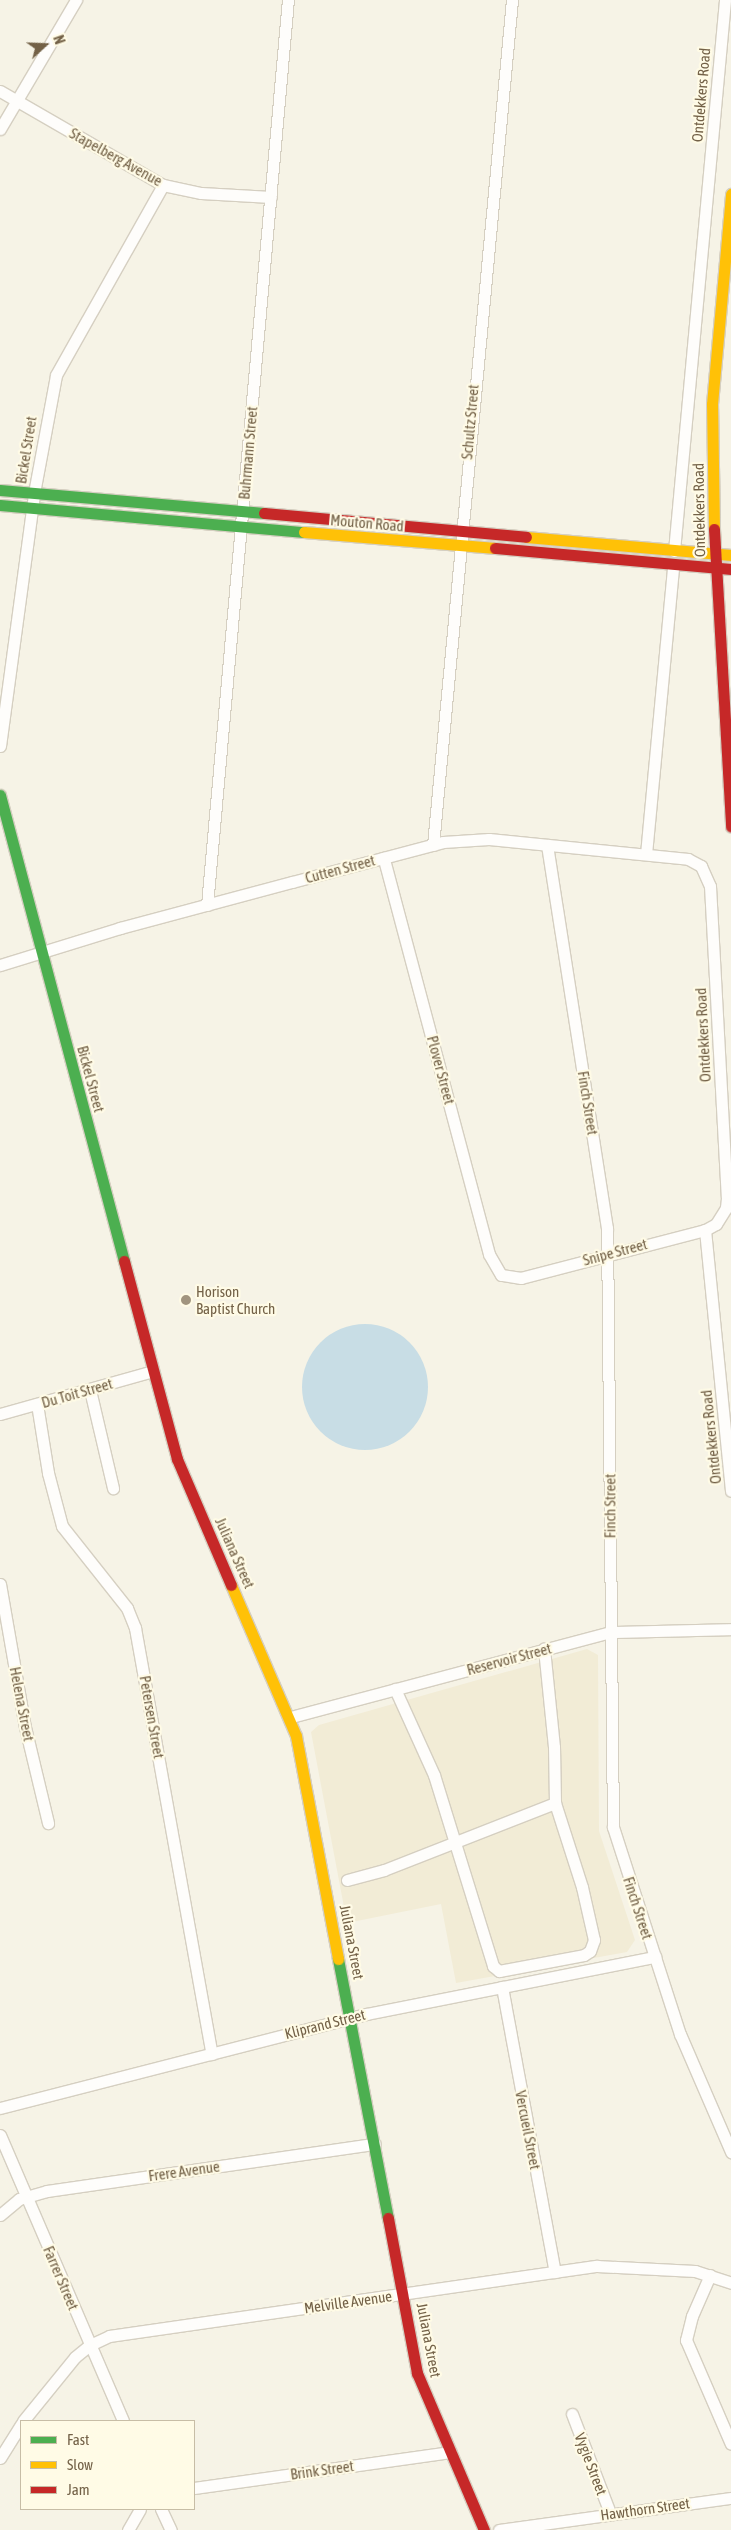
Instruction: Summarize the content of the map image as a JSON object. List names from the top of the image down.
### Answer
{
  "streets": {
    "main road": [
      "Ontdekkers Road",
      "Bickel Street",
      "Mouton Road",
      "Juliana Street"
    ],
    "street": [
      "Stapelberg Avenue",
      "Schultz Street",
      "Buhrmann Street",
      "Cutten Street",
      "Plover Street",
      "Finch Street",
      "Snipe Street",
      "Du Toit Street",
      "Reservoir Street",
      "Helena Street",
      "Petersen Street",
      "Kliprand Street",
      "Vercueil Street",
      "Frere Avenue",
      "Farrer Street",
      "Melville Avenue",
      "Vygie Street",
      "Brink Street",
      "Hawthorn Street"
    ]
  },
  "crossings": [
    ["Ontdekkers Road", "Mouton Road"],
    ["Ontdekkers Road", "Cutten Street"],
    ["Ontdekkers Road", "Snipe Street"],
    ["Stapelberg Avenue", "Bickel Street"],
    ["Stapelberg Avenue", "Buhrmann Street"],
    ["Schultz Street", "Mouton Road"],
    ["Schultz Street", "Cutten Street"],
    ["Bickel Street", "Mouton Road"],
    ["Bickel Street", "Cutten Street"],
    ["Bickel Street", "Du Toit Street"],
    ["Bickel Street", "Juliana Street"],
    ["Buhrmann Street", "Mouton Road"],
    ["Buhrmann Street", "Cutten Street"],
    ["Cutten Street", "Plover Street"],
    ["Cutten Street", "Finch Street"],
    ["Plover Street", "Snipe Street"],
    ["Finch Street", "Snipe Street"],
    ["Finch Street", "Reservoir Street"],
    ["Finch Street", "Kliprand Street"],
    ["Du Toit Street", "Juliana Street"],
    ["Du Toit Street", "Petersen Street"],
    ["Juliana Street", "Reservoir Street"],
    ["Juliana Street", "Kliprand Street"],
    ["Juliana Street", "Frere Avenue"],
    ["Juliana Street", "Melville Avenue"],
    ["Juliana Street", "Brink Street"],
    ["Petersen Street", "Kliprand Street"],
    ["Kliprand Street", "Vercueil Street"],
    ["Vercueil Street", "Melville Avenue"],
    ["Frere Avenue", "Farrer Street"],
    ["Farrer Street", "Melville Avenue"],
    ["Vygie Street", "Hawthorn Street"]
  ],
  "places": ["Horison Baptist Church"],
  "legend": ["Fast", "Slow", "Jam"],
  "north": "right"
}
